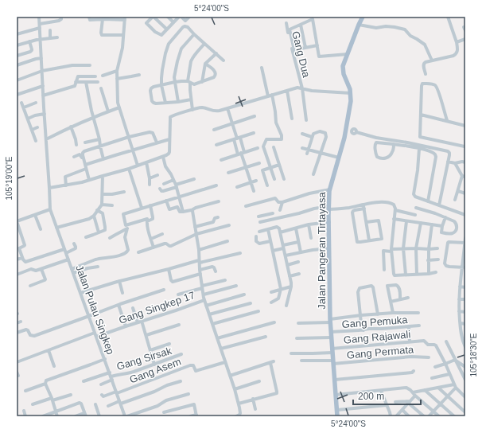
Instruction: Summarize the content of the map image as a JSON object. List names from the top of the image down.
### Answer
{
  "streets": {
    "main road": ["Jalan Pangeran Tirtayasa"],
    "street": [
      "Gang Dua",
      "Gang Singkep 17",
      "Jalan Pulau Singkep",
      "Gang Pemuka",
      "Gang Rajawali",
      "Gang Permata",
      "Gang Sirsak",
      "Gang Asem"
    ]
  },
  "crossings": [
    ["Jalan Pangeran Tirtayasa", "Gang Pemuka"],
    ["Jalan Pangeran Tirtayasa", "Gang Rajawali"],
    ["Jalan Pangeran Tirtayasa", "Gang Permata"],
    ["Gang Singkep 17", "Jalan Pulau Singkep"],
    ["Jalan Pulau Singkep", "Gang Sirsak"],
    ["Jalan Pulau Singkep", "Gang Asem"]
  ],
  "scale_bar": "200 m",
  "coordinates": ["5°24'00\"S", "105°19'00\"E", "105°18'30\"E"]
}
